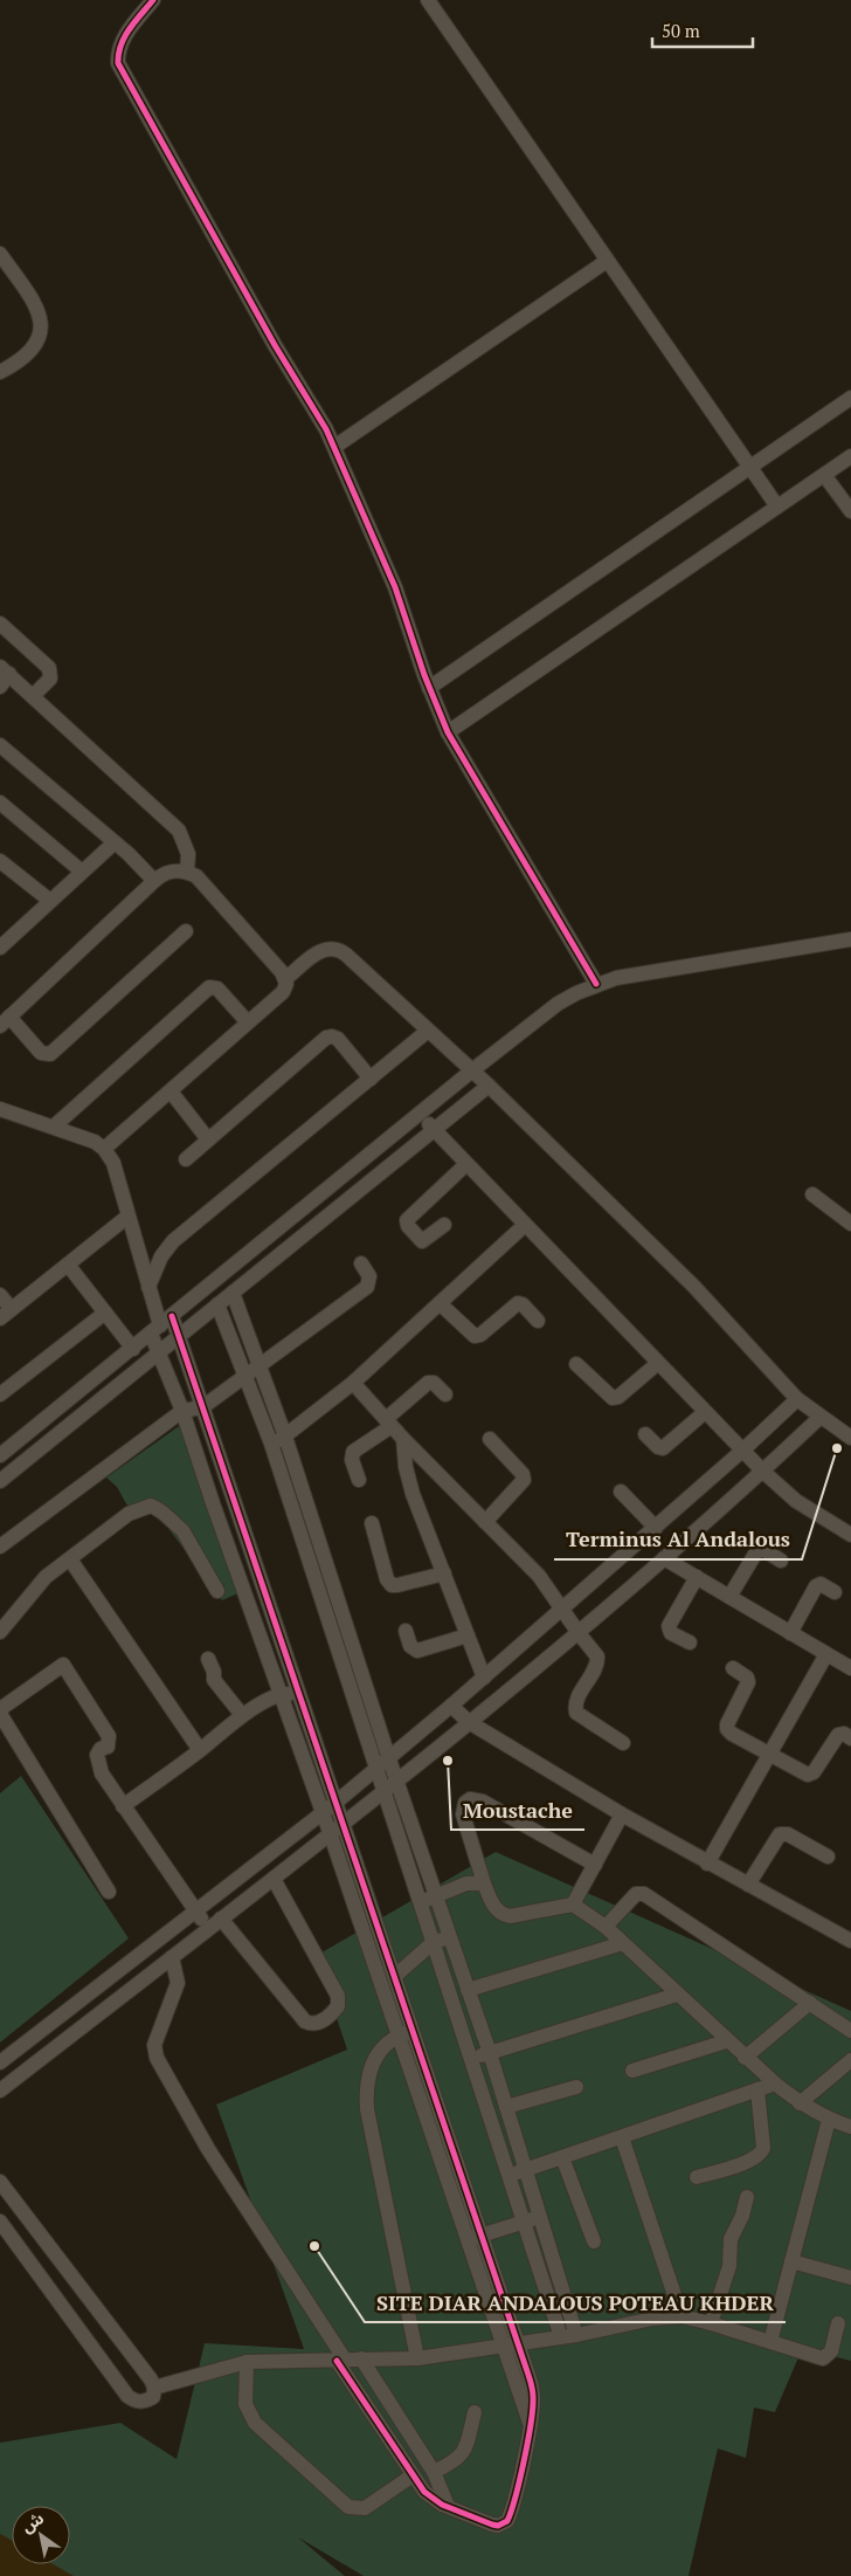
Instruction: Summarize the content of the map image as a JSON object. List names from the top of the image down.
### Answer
{
  "places": ["Terminus Al Andalous", "Moustache", "SITE DIAR ANDALOUS POTEAU KHDER"],
  "scale_bar": "50 m",
  "north": "top left"
}
